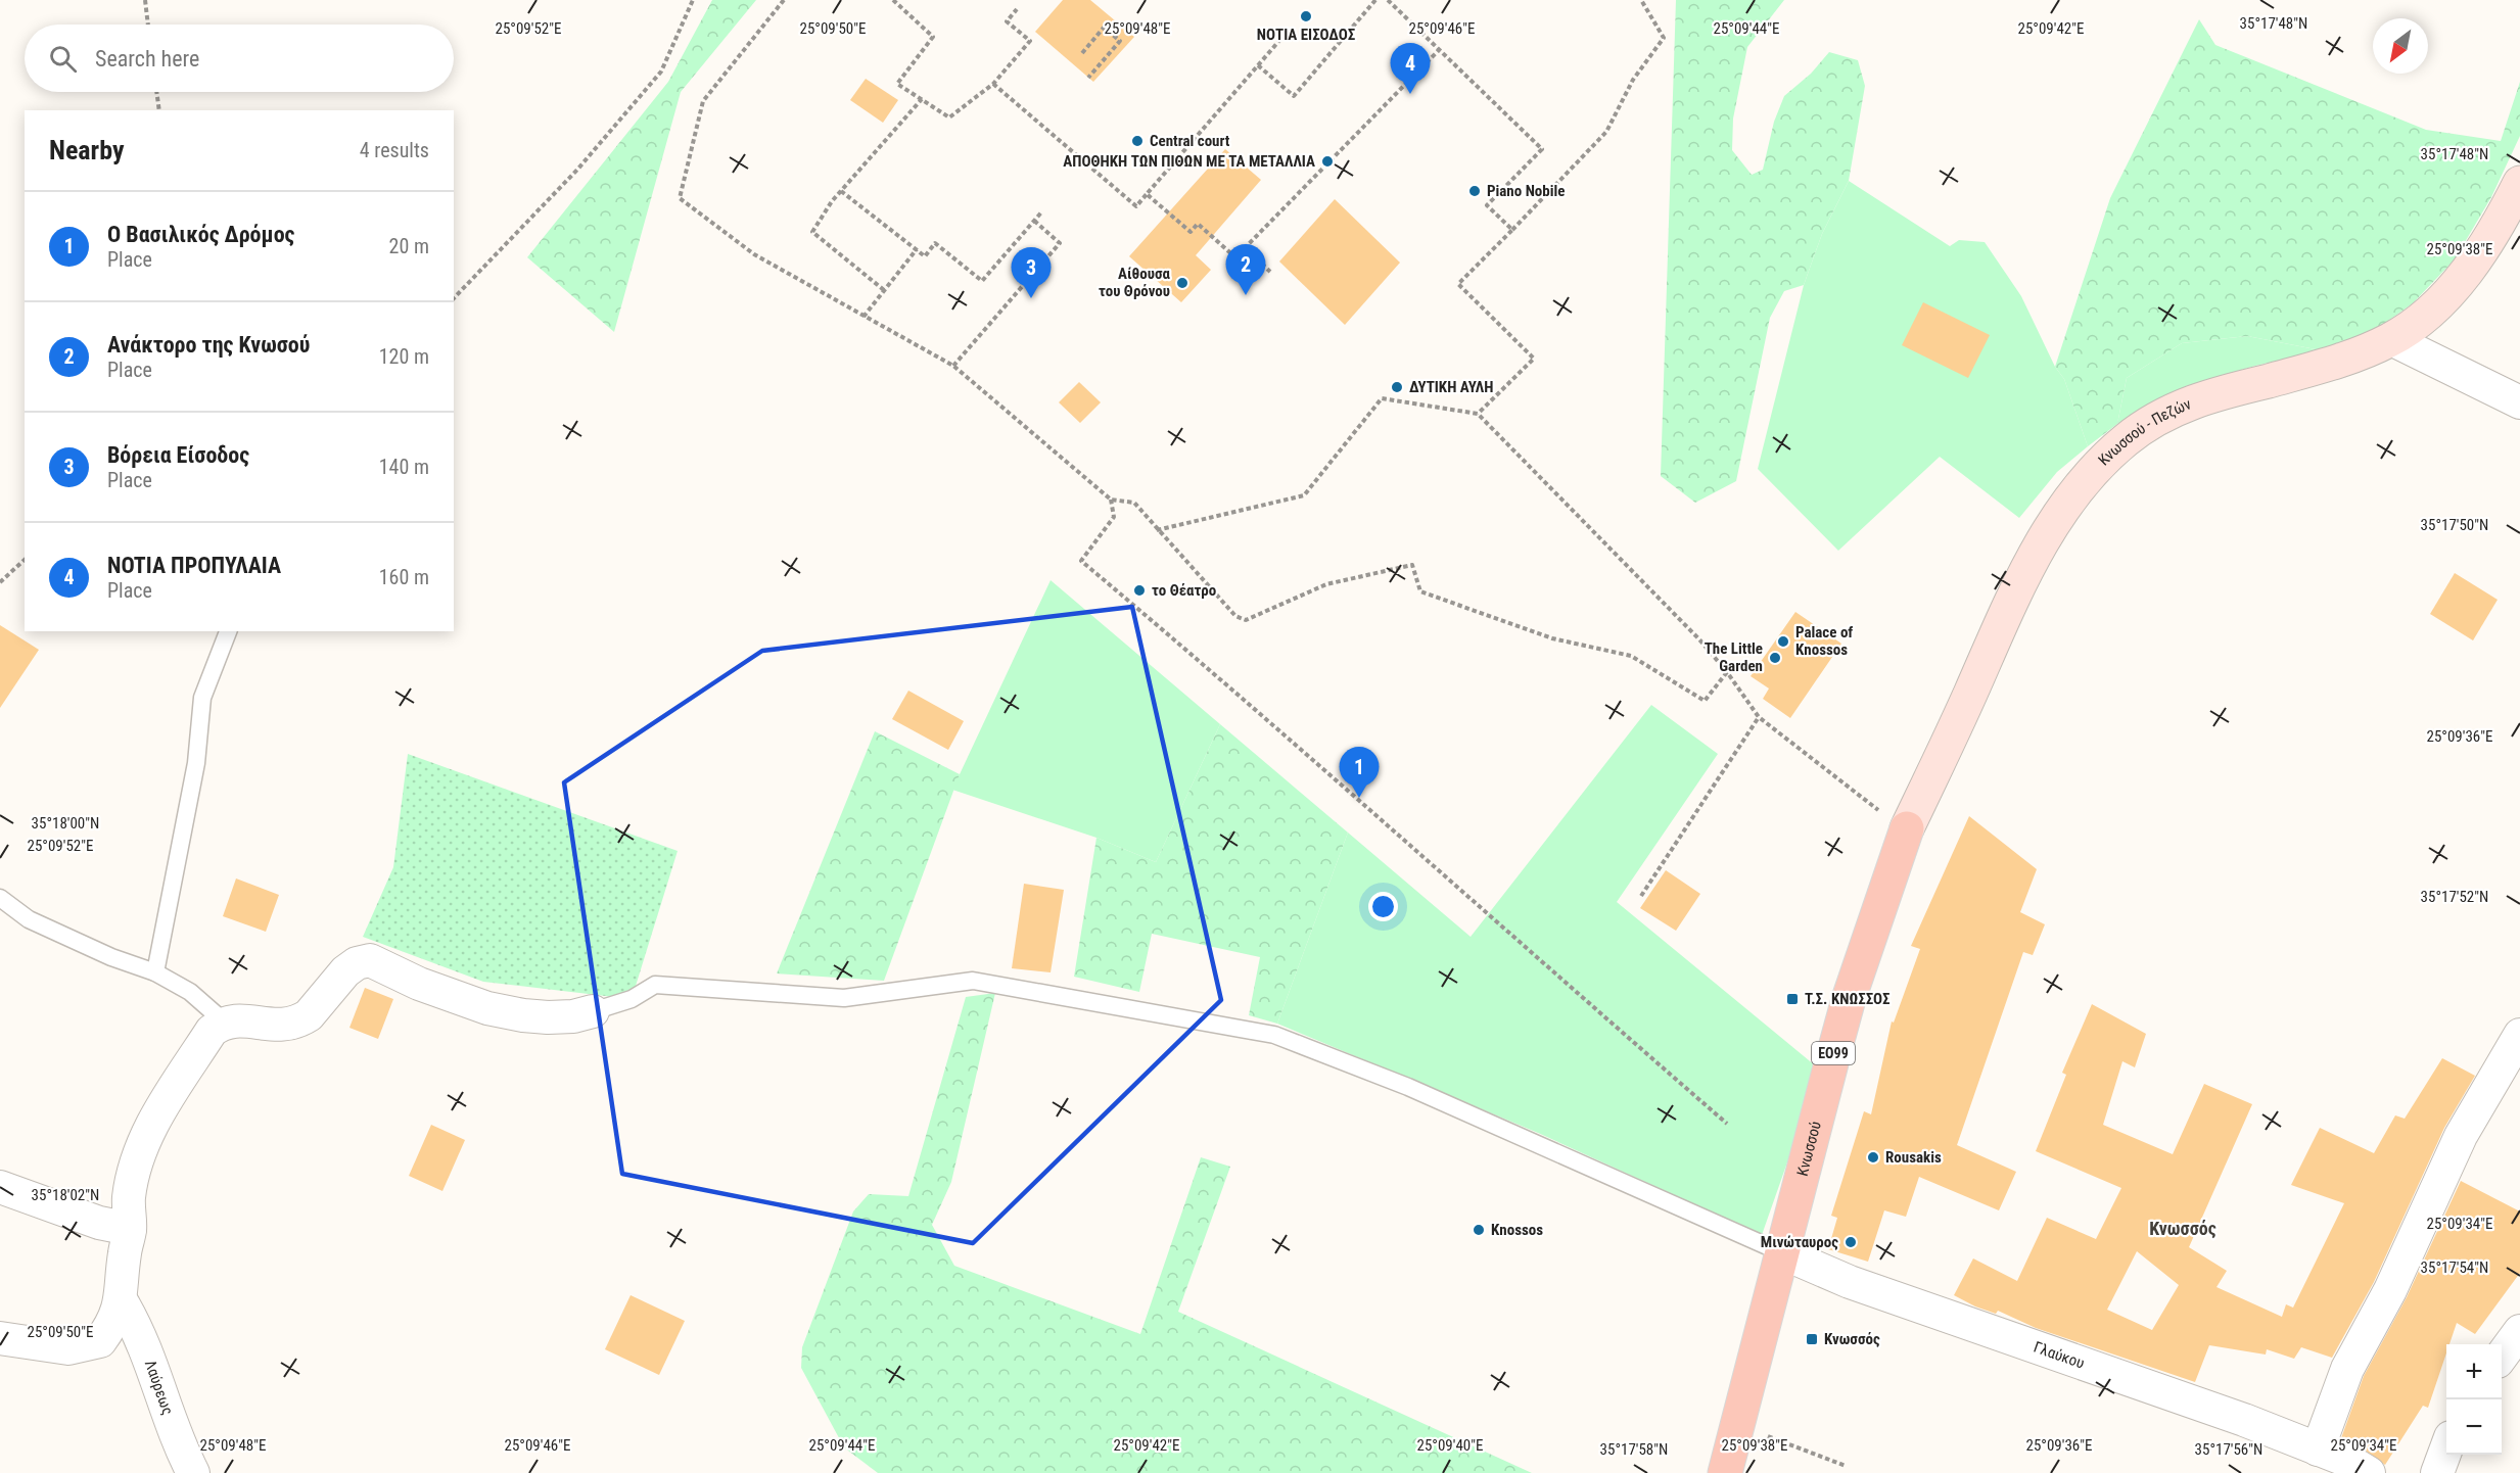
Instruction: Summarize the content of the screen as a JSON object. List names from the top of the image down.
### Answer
{
  "streets": {
    "main road": ["Κνωσσού - Πεζών", "ΕΟ99", "Κνωσσού"],
    "street": ["Γλαύκου", "Λαύρεως"]
  },
  "crossings": [
    ["Κνωσσού - Πεζών", "Κνωσσού"],
    ["Κνωσσού", "Γλαύκου"]
  ],
  "districts": ["Κνωσσός"],
  "places": {
    "other": [
      "ΝΟΤΙΑ ΕΙΣΟΔΟΣ",
      "Central court",
      "ΑΠΟΘΗΚΗ ΤΩΝ ΠΙΘΩΝ ME ΤΑ ΜΕΤΑΛΛΙΑ",
      "Piano Nobile",
      "Αίθουσα του Θρόνου",
      "ΔΥΤΙΚΗ ΑΥΛΗ",
      "το Θέατρο",
      "Palace of Knossos",
      "The Little Garden",
      "Rousakis",
      "Knossos",
      "Μινώταυρος"
    ],
    "transit": ["Τ.Σ. ΚΝΩΣΣΟΣ", "Κνωσσός"]
  },
  "north": "bottom left",
  "page": {
    "search": "Search here",
    "pins": [
      "4",
      "2",
      "3",
      "1"
    ],
    "heading": ["Nearby", "4 results"],
    "list": [
      {
        "mark": "1",
        "name": "Ο Βασιλικός Δρόμος",
        "note": "Place",
        "value": "20 m"
      },
      {
        "mark": "2",
        "name": "Ανάκτορο της Κνωσού",
        "note": "Place",
        "value": "120 m"
      },
      {
        "mark": "3",
        "name": "Βόρεια Είσοδος",
        "note": "Place",
        "value": "140 m"
      },
      {
        "mark": "4",
        "name": "NOTIA ΠΡΟΠΥΛΑΙΑ",
        "note": "Place",
        "value": "160 m"
      }
    ],
    "map_buttons": ["+", "−"]
  },
  "coordinates": [
    "35°17'48\"N",
    "25°09'52\"E",
    "25°09'50\"E",
    "25°09'48\"E",
    "25°09'46\"E",
    "25°09'44\"E",
    "25°09'42\"E",
    "25°09'38\"E",
    "35°17'50\"N",
    "25°09'36\"E",
    "35°18'00\"N",
    "35°17'52\"N",
    "35°18'02\"N",
    "25°09'34\"E",
    "35°17'54\"N",
    "25°09'40\"E",
    "35°17'58\"N",
    "35°17'56\"N"
  ]
}
